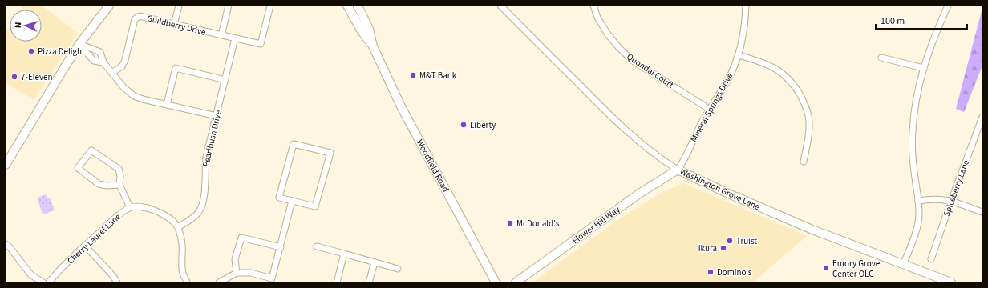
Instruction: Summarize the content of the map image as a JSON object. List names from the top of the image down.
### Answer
{
  "streets": {
    "main road": ["Woodfield Road", "Washington Grove Lane", "Flower Hill Way"],
    "street": [
      "Guildberry Drive",
      "Quondal Court",
      "Mineral Springs Drive",
      "Pearlbush Drive",
      "Spiceberry Lane",
      "Cherry Laurel Lane"
    ]
  },
  "crossings": [
    ["Guildberry Drive", "Pearlbush Drive"],
    ["Quondal Court", "Mineral Springs Drive"],
    ["Mineral Springs Drive", "Washington Grove Lane"],
    ["Mineral Springs Drive", "Flower Hill Way"],
    ["Washington Grove Lane", "Flower Hill Way"]
  ],
  "places": [
    "Pizza Delight",
    "M&T Bank",
    "7-Eleven",
    "Liberty",
    "McDonald's",
    "Truist",
    "Ikura",
    "Emory Grove Center OLC",
    "Domino's"
  ],
  "scale_bar": "100 m",
  "north": "left"
}
